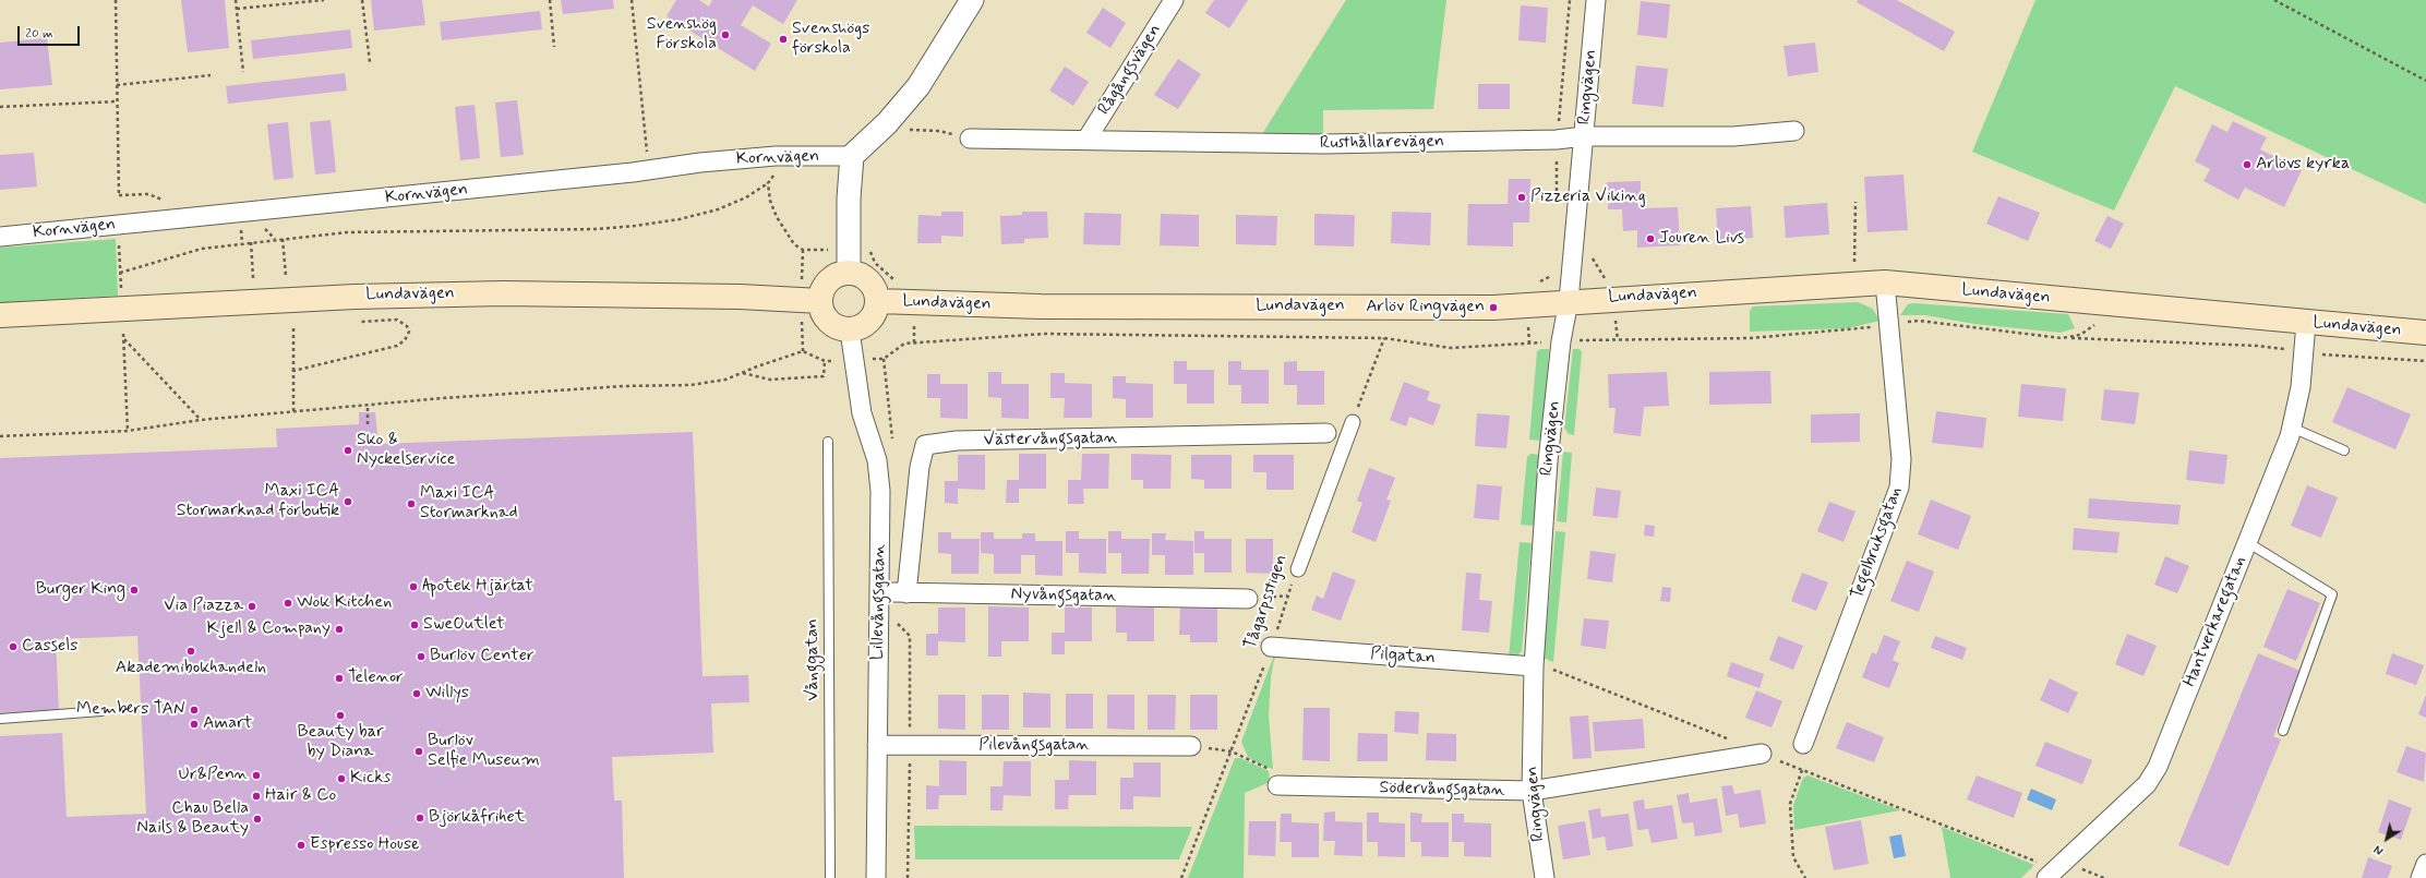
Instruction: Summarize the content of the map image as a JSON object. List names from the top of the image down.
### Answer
{
  "streets": {
    "main road": ["Lundavägen"],
    "street": [
      "Rågångsvägen",
      "Ringvägen",
      "Rusthållarevägen",
      "Kornvägen",
      "Västervångsgatan",
      "Tegelbruksgatan",
      "Nyvångsgatan",
      "Lillevångsgatan",
      "Tågarpsstigen",
      "Hantverkaregatan",
      "Pilgatan",
      "Pilevångsgatan",
      "Södervångsgatan"
    ],
    "lane": ["Vånggatan"]
  },
  "crossings": [
    ["Rågångsvägen", "Rusthållarevägen"],
    ["Ringvägen", "Rusthållarevägen"],
    ["Ringvägen", "Lundavägen"],
    ["Ringvägen", "Pilgatan"],
    ["Ringvägen", "Södervångsgatan"],
    ["Lundavägen", "Tegelbruksgatan"],
    ["Lundavägen", "Lillevångsgatan"],
    ["Lundavägen", "Hantverkaregatan"],
    ["Västervångsgatan", "Nyvångsgatan"],
    ["Västervångsgatan", "Lillevångsgatan"],
    ["Nyvångsgatan", "Lillevångsgatan"],
    ["Lillevångsgatan", "Pilevångsgatan"],
    ["Tågarpsstigen", "Pilgatan"]
  ],
  "places": [
    "Svenshög Förskola",
    "Svenshögs förskola",
    "Arlövs kyrka",
    "Pizzeria Viking",
    "Jouren Livs",
    "Arlöv Ringvägen",
    "Sko & Nyckelservice",
    "Maxi ICA Stormarknad förbutik",
    "Maxi ICA Stormarknad",
    "Apotek Hjärtat",
    "Burger King",
    "Wok Kitchen",
    "Via Piazza",
    "SweOutlet",
    "Kjell & Company",
    "Cassels",
    "Akademibokhandeln",
    "Burlöv Center",
    "Telenor",
    "Willys",
    "Members TAN",
    "Beauty bar by Diana",
    "Amart",
    "Burlöv Selfie Museum",
    "Ur&Penn",
    "Kicks",
    "Hair & Co",
    "Björkåfrihet",
    "Chau Bella Nails & Beauty",
    "Espresso House"
  ],
  "scale_bar": "20 m",
  "north": "bottom left"
}
